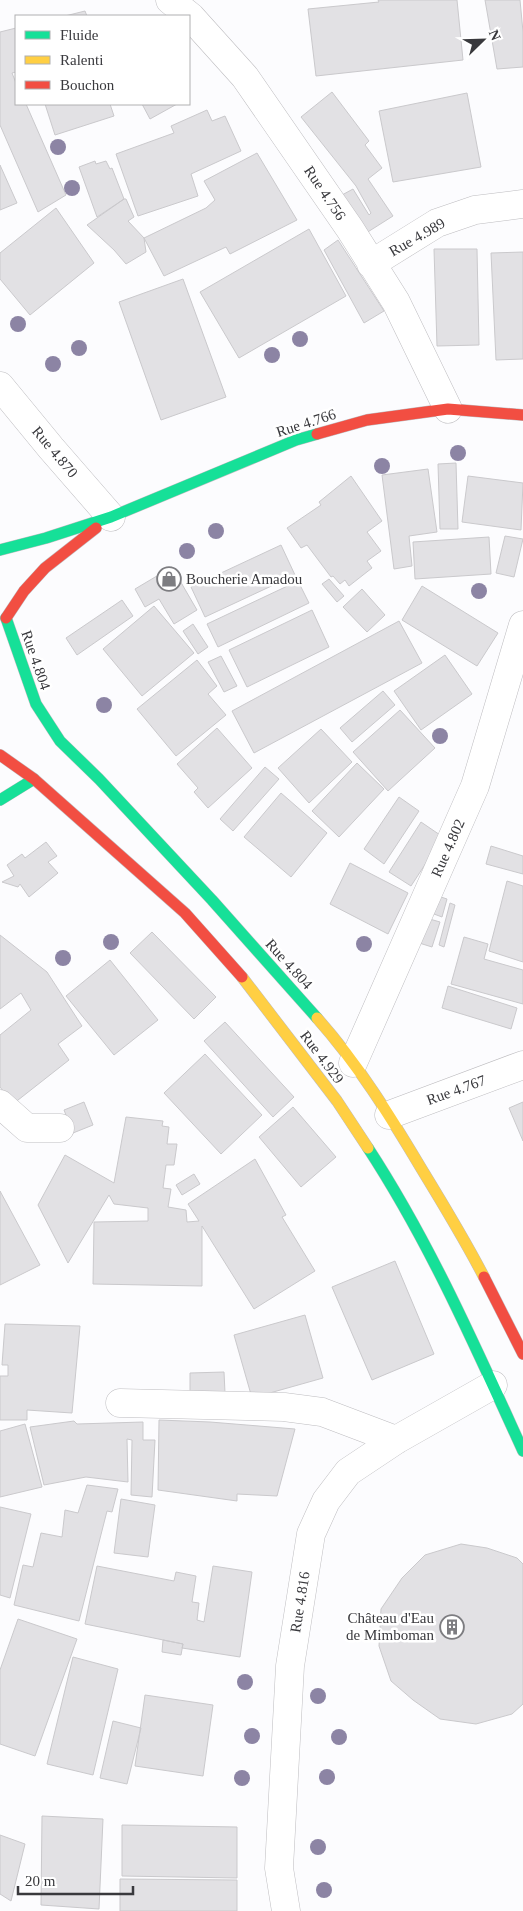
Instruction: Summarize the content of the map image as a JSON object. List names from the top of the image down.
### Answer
{
  "streets": {
    "main road": ["Rue 4.766", "Rue 4.804", "Rue 4.929"],
    "street": [
      "Rue 4.756",
      "Rue 4.989",
      "Rue 4.870",
      "Rue 4.802",
      "Rue 4.767",
      "Rue 4.816"
    ]
  },
  "crossings": [
    ["Rue 4.756", "Rue 4.989"],
    ["Rue 4.756", "Rue 4.766"],
    ["Rue 4.766", "Rue 4.870"],
    ["Rue 4.766", "Rue 4.804"],
    ["Rue 4.804", "Rue 4.802"],
    ["Rue 4.804", "Rue 4.767"],
    ["Rue 4.929", "Rue 4.816"]
  ],
  "places": {
    "shop": ["Boucherie Amadou"],
    "building": ["Château d'Eau de Mimboman"]
  },
  "legend": ["Fluide", "Ralenti", "Bouchon"],
  "scale_bar": "20 m",
  "north": "top right"
}
